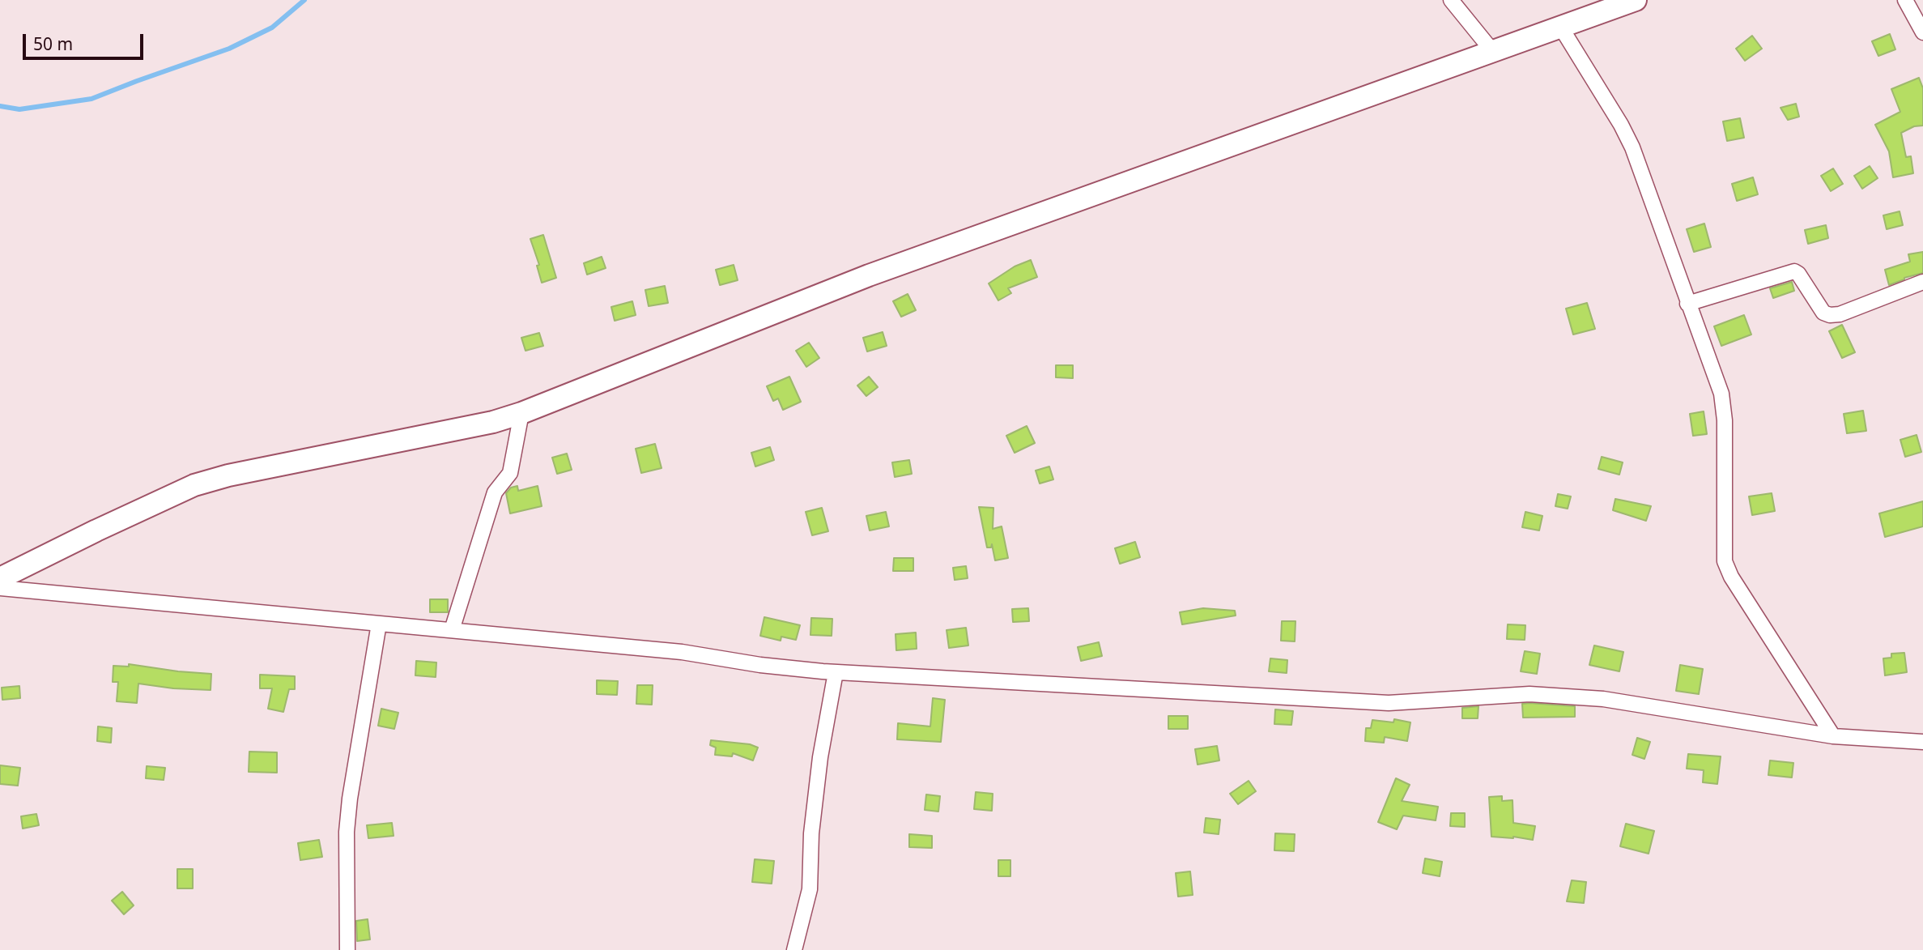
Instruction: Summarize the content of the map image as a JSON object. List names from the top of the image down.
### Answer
{
  "scale_bar": "50 m"
}
